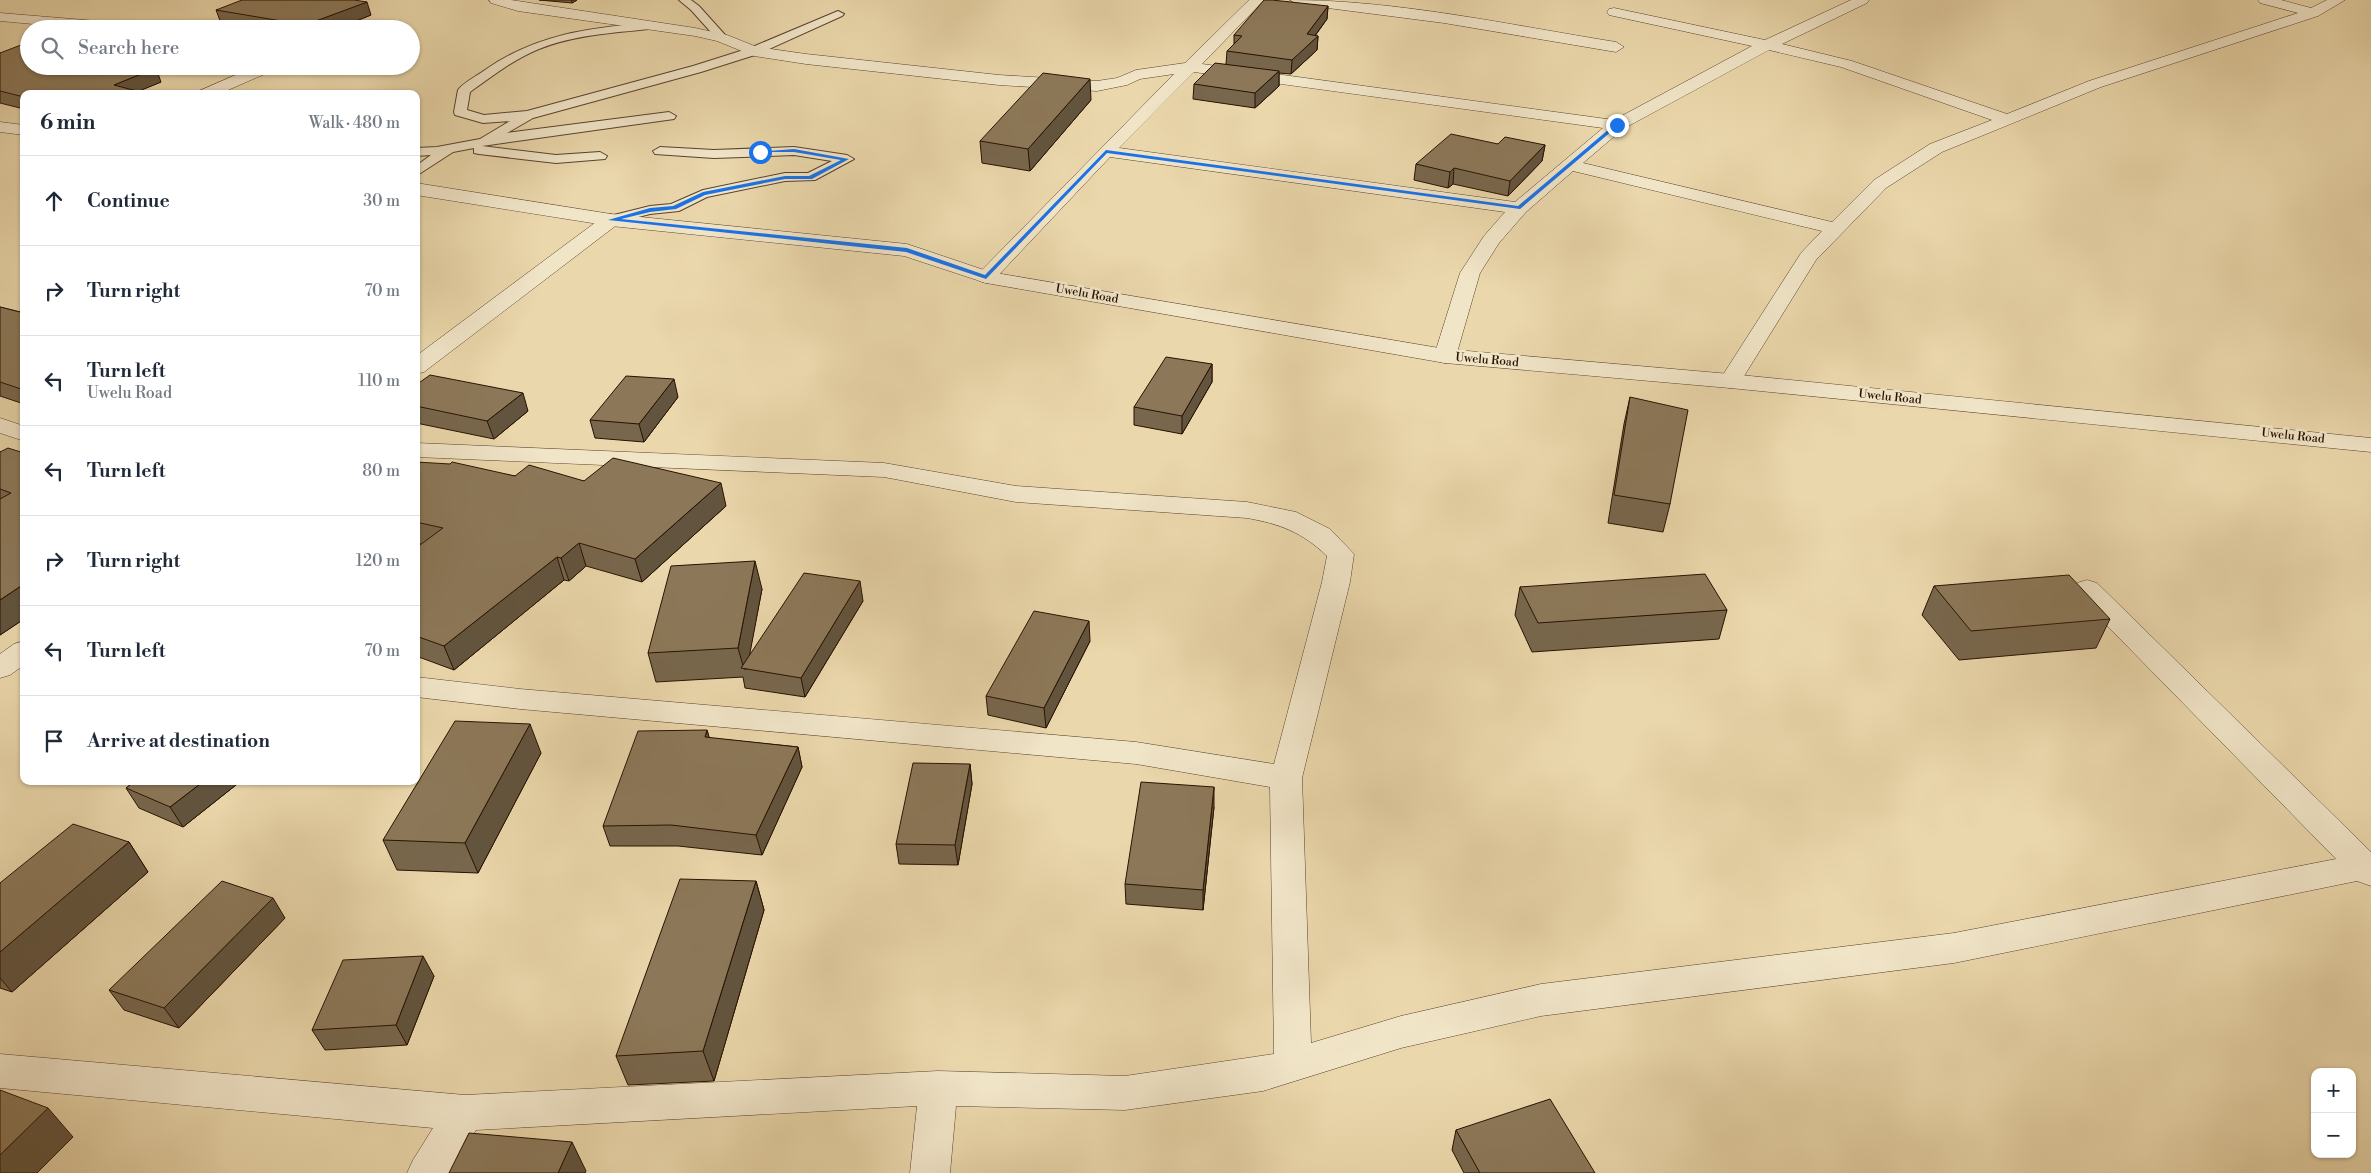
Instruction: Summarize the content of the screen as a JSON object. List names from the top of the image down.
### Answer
{
  "streets": {
    "street": ["Uwelu Road"]
  },
  "page": {
    "search": "Search here",
    "heading": ["6 min", "Walk · 480 m"],
    "list": [
      ["Continue", "30 m"],
      ["Turn right", "70 m"],
      ["Turn left", "Uwelu Road", "110 m"],
      ["Turn left", "80 m"],
      ["Turn right", "120 m"],
      ["Turn left", "70 m"],
      "Arrive at destination"
    ],
    "map_buttons": ["+", "−"]
  }
}
